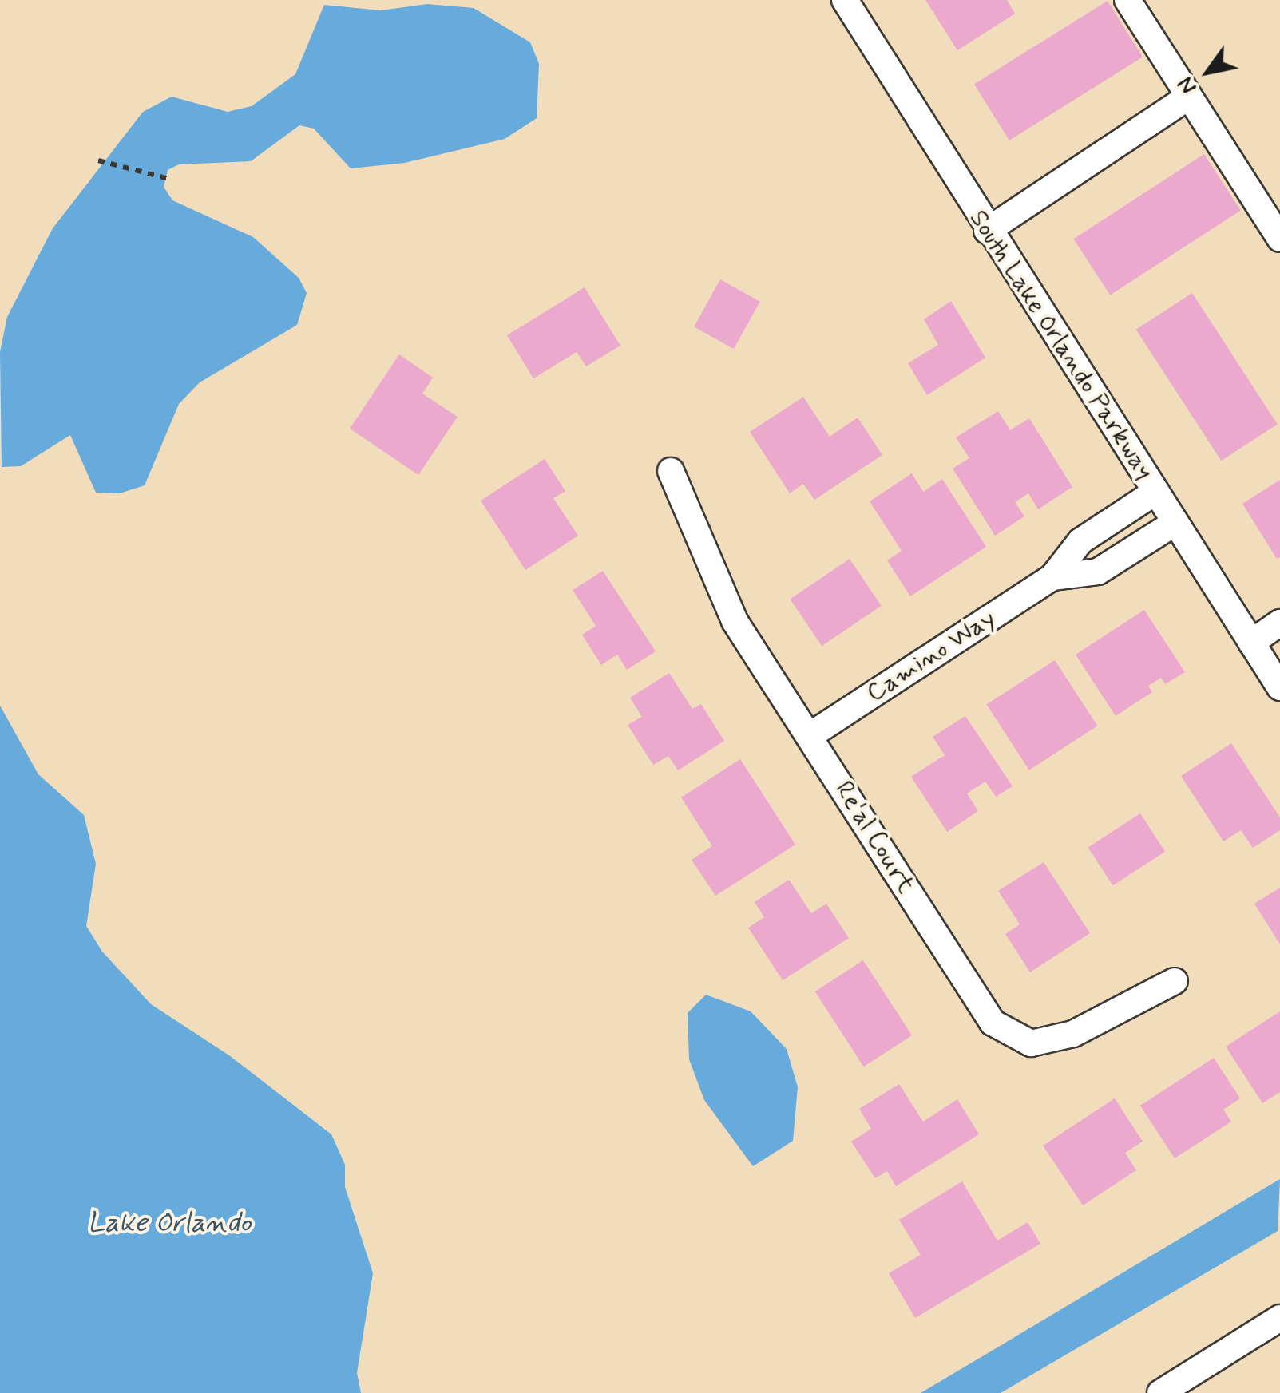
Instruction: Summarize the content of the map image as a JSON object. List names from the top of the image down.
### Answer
{
  "streets": {
    "street": ["South Lake Orlando Parkway", "Camino Way", "Re'al Court"]
  },
  "crossings": [
    ["South Lake Orlando Parkway", "Camino Way"],
    ["Camino Way", "Re'al Court"]
  ],
  "water": ["Lake Orlando"],
  "north": "bottom left"
}
